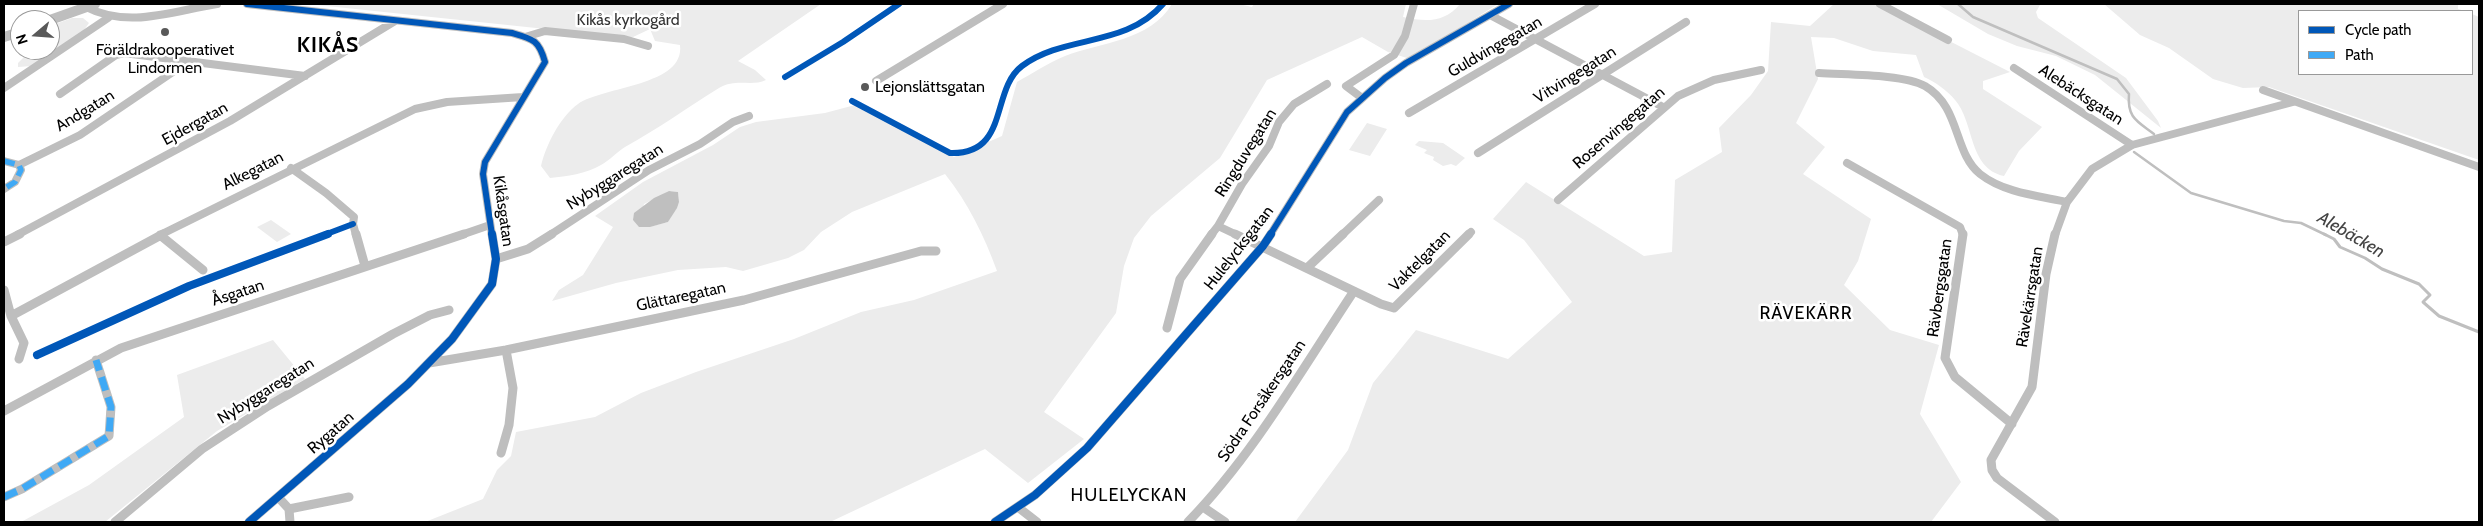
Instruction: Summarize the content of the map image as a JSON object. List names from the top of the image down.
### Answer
{
  "streets": {
    "street": [
      "Guldvingegatan",
      "Vitvingegatan",
      "Alebäcksgatan",
      "Andgatan",
      "Ejdergatan",
      "Rosenvingegatan",
      "Ringduvegatan",
      "Alkegatan",
      "Nybyggaregatan",
      "Kikåsgatan",
      "Hulelycksgatan",
      "Vaktelgatan",
      "Rävbergsgatan",
      "Åsgatan",
      "Glättaregatan",
      "Rävekärrsgatan",
      "Södra Forsåkersgatan",
      "Rygatan"
    ]
  },
  "crossings": [
    ["Alebäcksgatan", "Rävekärrsgatan"],
    ["Ringduvegatan", "Vaktelgatan"],
    ["Alkegatan", "Kikåsgatan"],
    ["Nybyggaregatan", "Kikåsgatan"],
    ["Kikåsgatan", "Åsgatan"],
    ["Kikåsgatan", "Glättaregatan"],
    ["Kikåsgatan", "Rygatan"],
    ["Hulelycksgatan", "Vaktelgatan"],
    ["Vaktelgatan", "Södra Forsåkersgatan"],
    ["Rävbergsgatan", "Rävekärrsgatan"],
    ["Glättaregatan", "Rygatan"]
  ],
  "districts": ["KIKÅS", "RÄVEKÄRR", "HULELYCKAN"],
  "water": ["Alebäcken"],
  "parks": ["Kikås kyrkogård"],
  "places": ["Föräldrakooperativet Lindormen", "Lejonslättsgatan"],
  "legend": ["Cycle path", "Path"],
  "north": "left"
}
